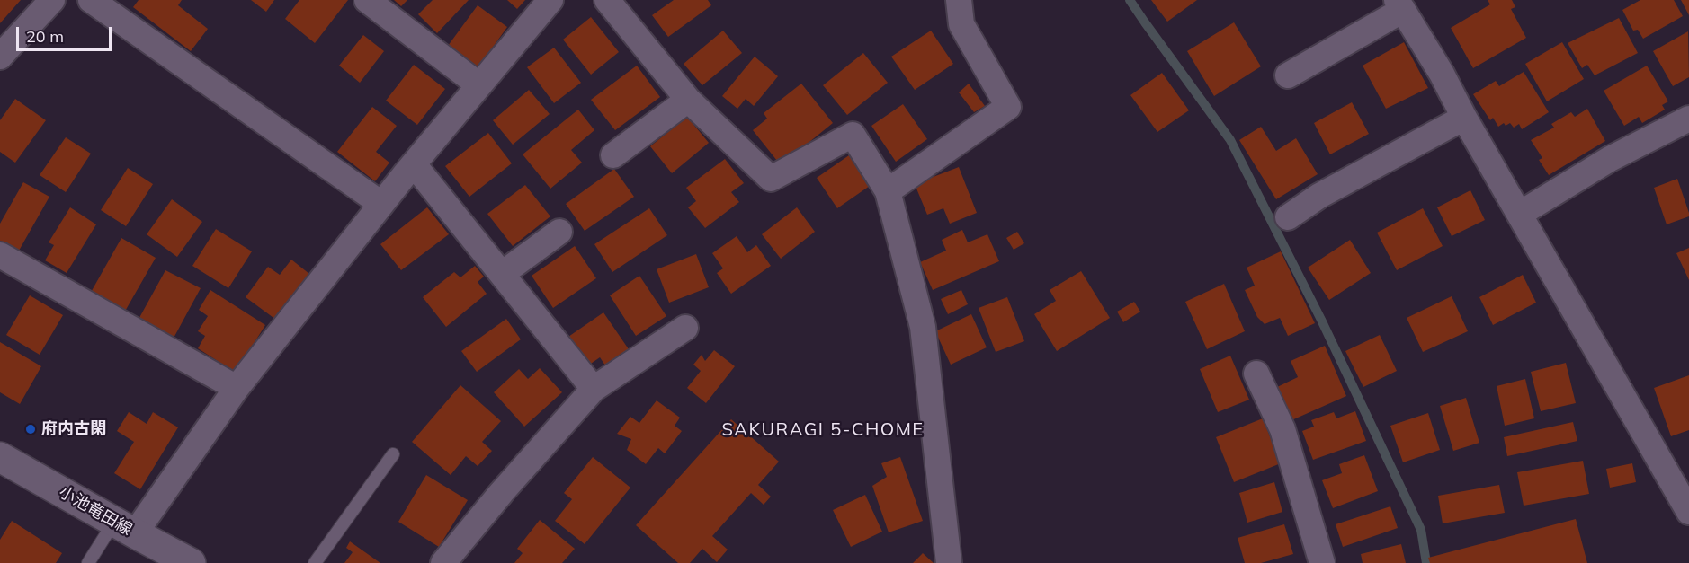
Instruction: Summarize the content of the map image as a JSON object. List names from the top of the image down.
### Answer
{
  "streets": {
    "main road": ["小池竜田線"]
  },
  "districts": ["SAKURAGI 5-CHOME"],
  "places": ["府内古閑"],
  "scale_bar": "20 m"
}
